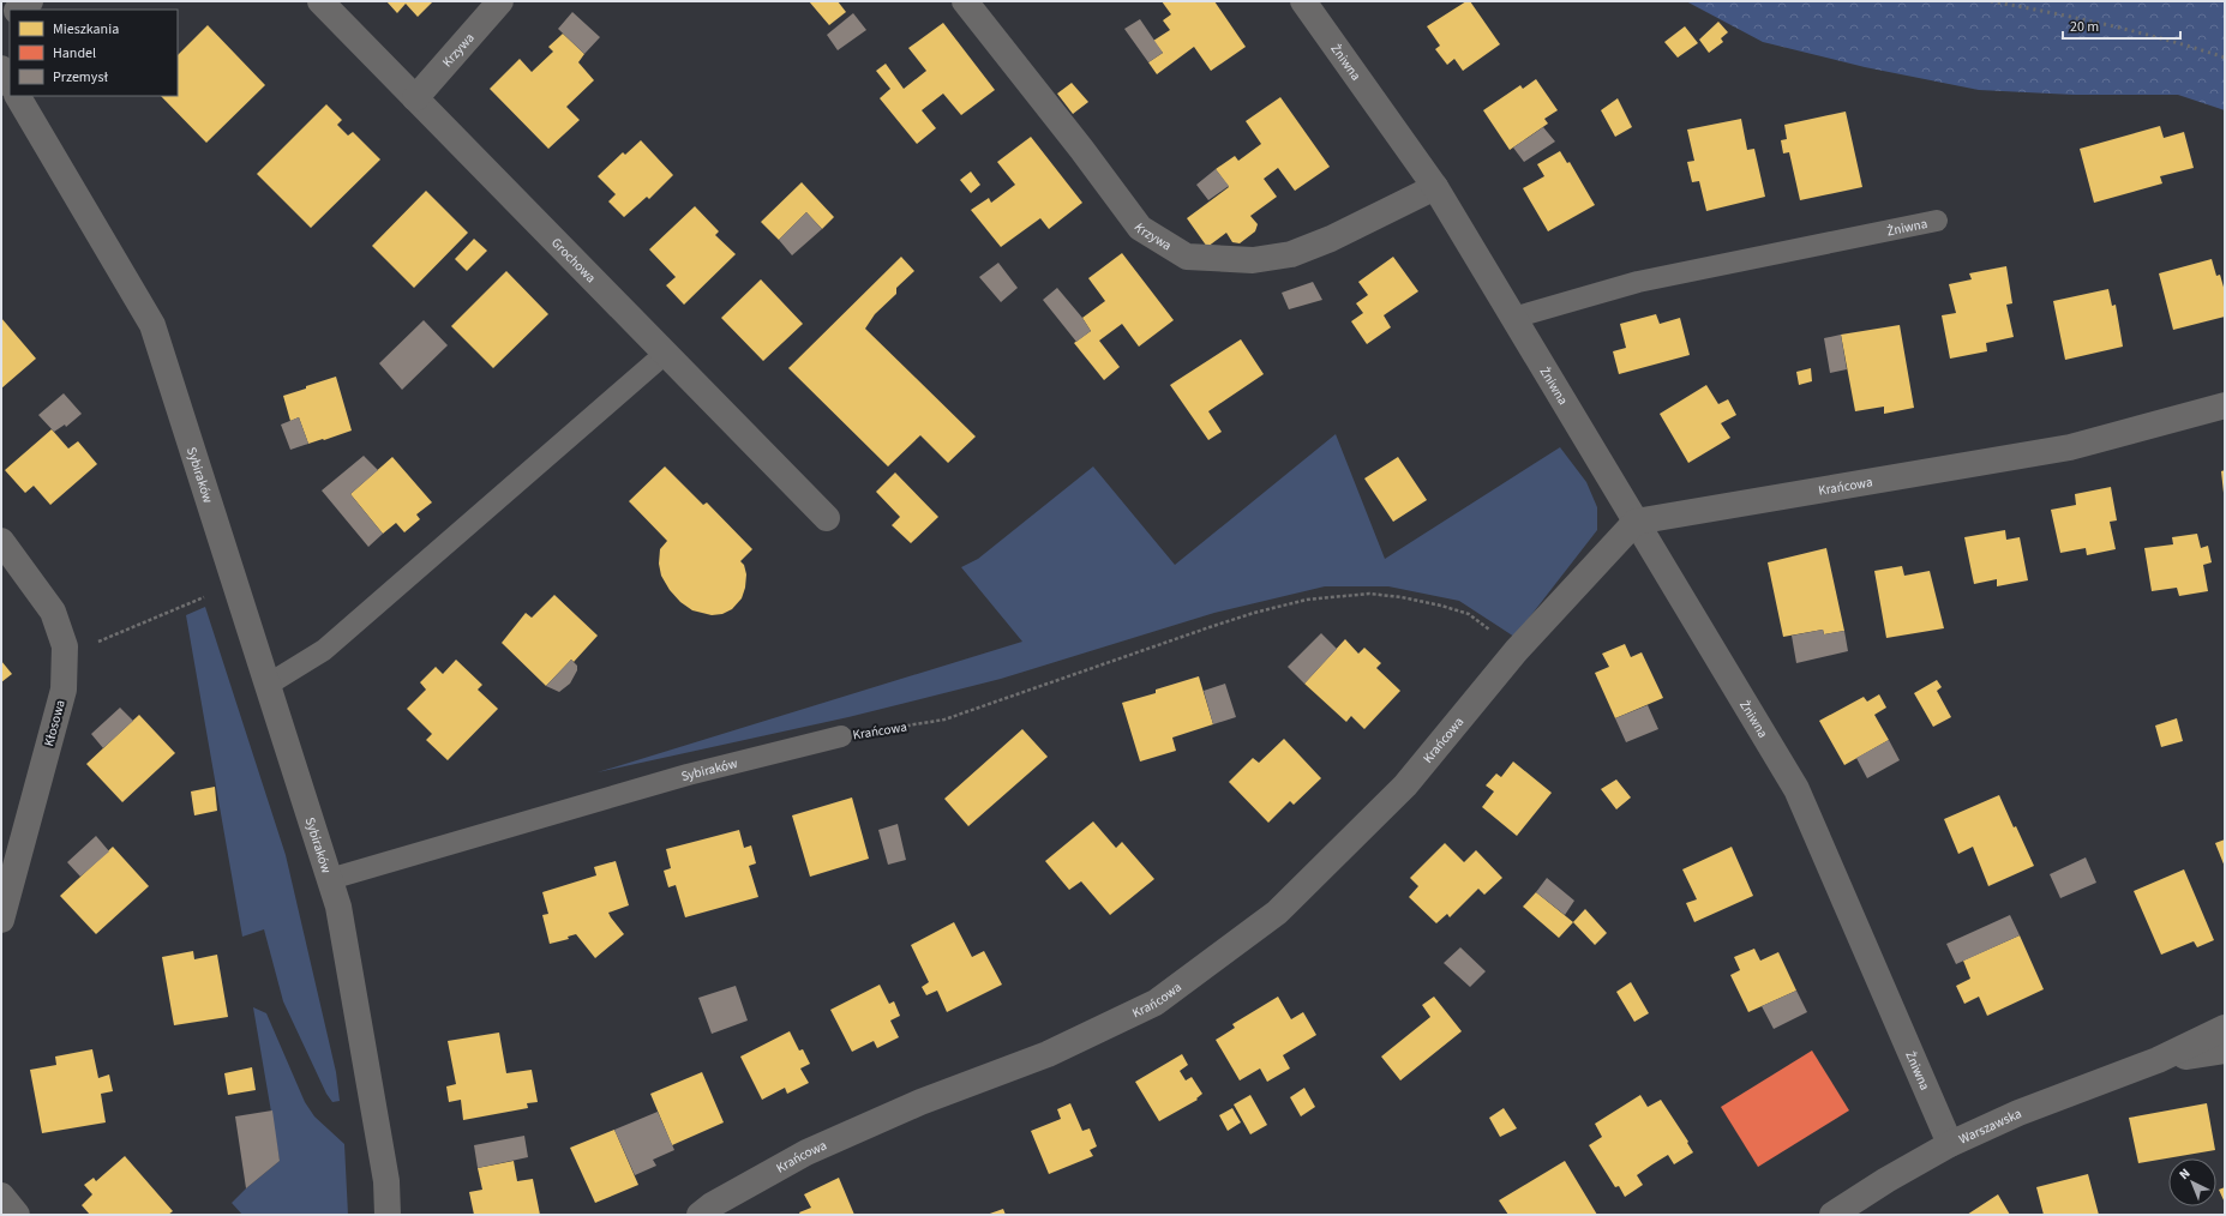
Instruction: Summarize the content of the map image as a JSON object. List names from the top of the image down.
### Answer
{
  "streets": {
    "street": [
      "Krzywa",
      "Żniwna",
      "Grochowa",
      "Sybiraków",
      "Krańcowa",
      "Kłosowa",
      "Warszawska"
    ]
  },
  "crossings": [
    ["Krzywa", "Żniwna"],
    ["Krzywa", "Grochowa"],
    ["Żniwna", "Krańcowa"],
    ["Żniwna", "Warszawska"],
    ["Sybiraków", "Krańcowa"]
  ],
  "legend": ["Mieszkania", "Handel", "Przemysł"],
  "scale_bar": "20 m",
  "north": "top left"
}
